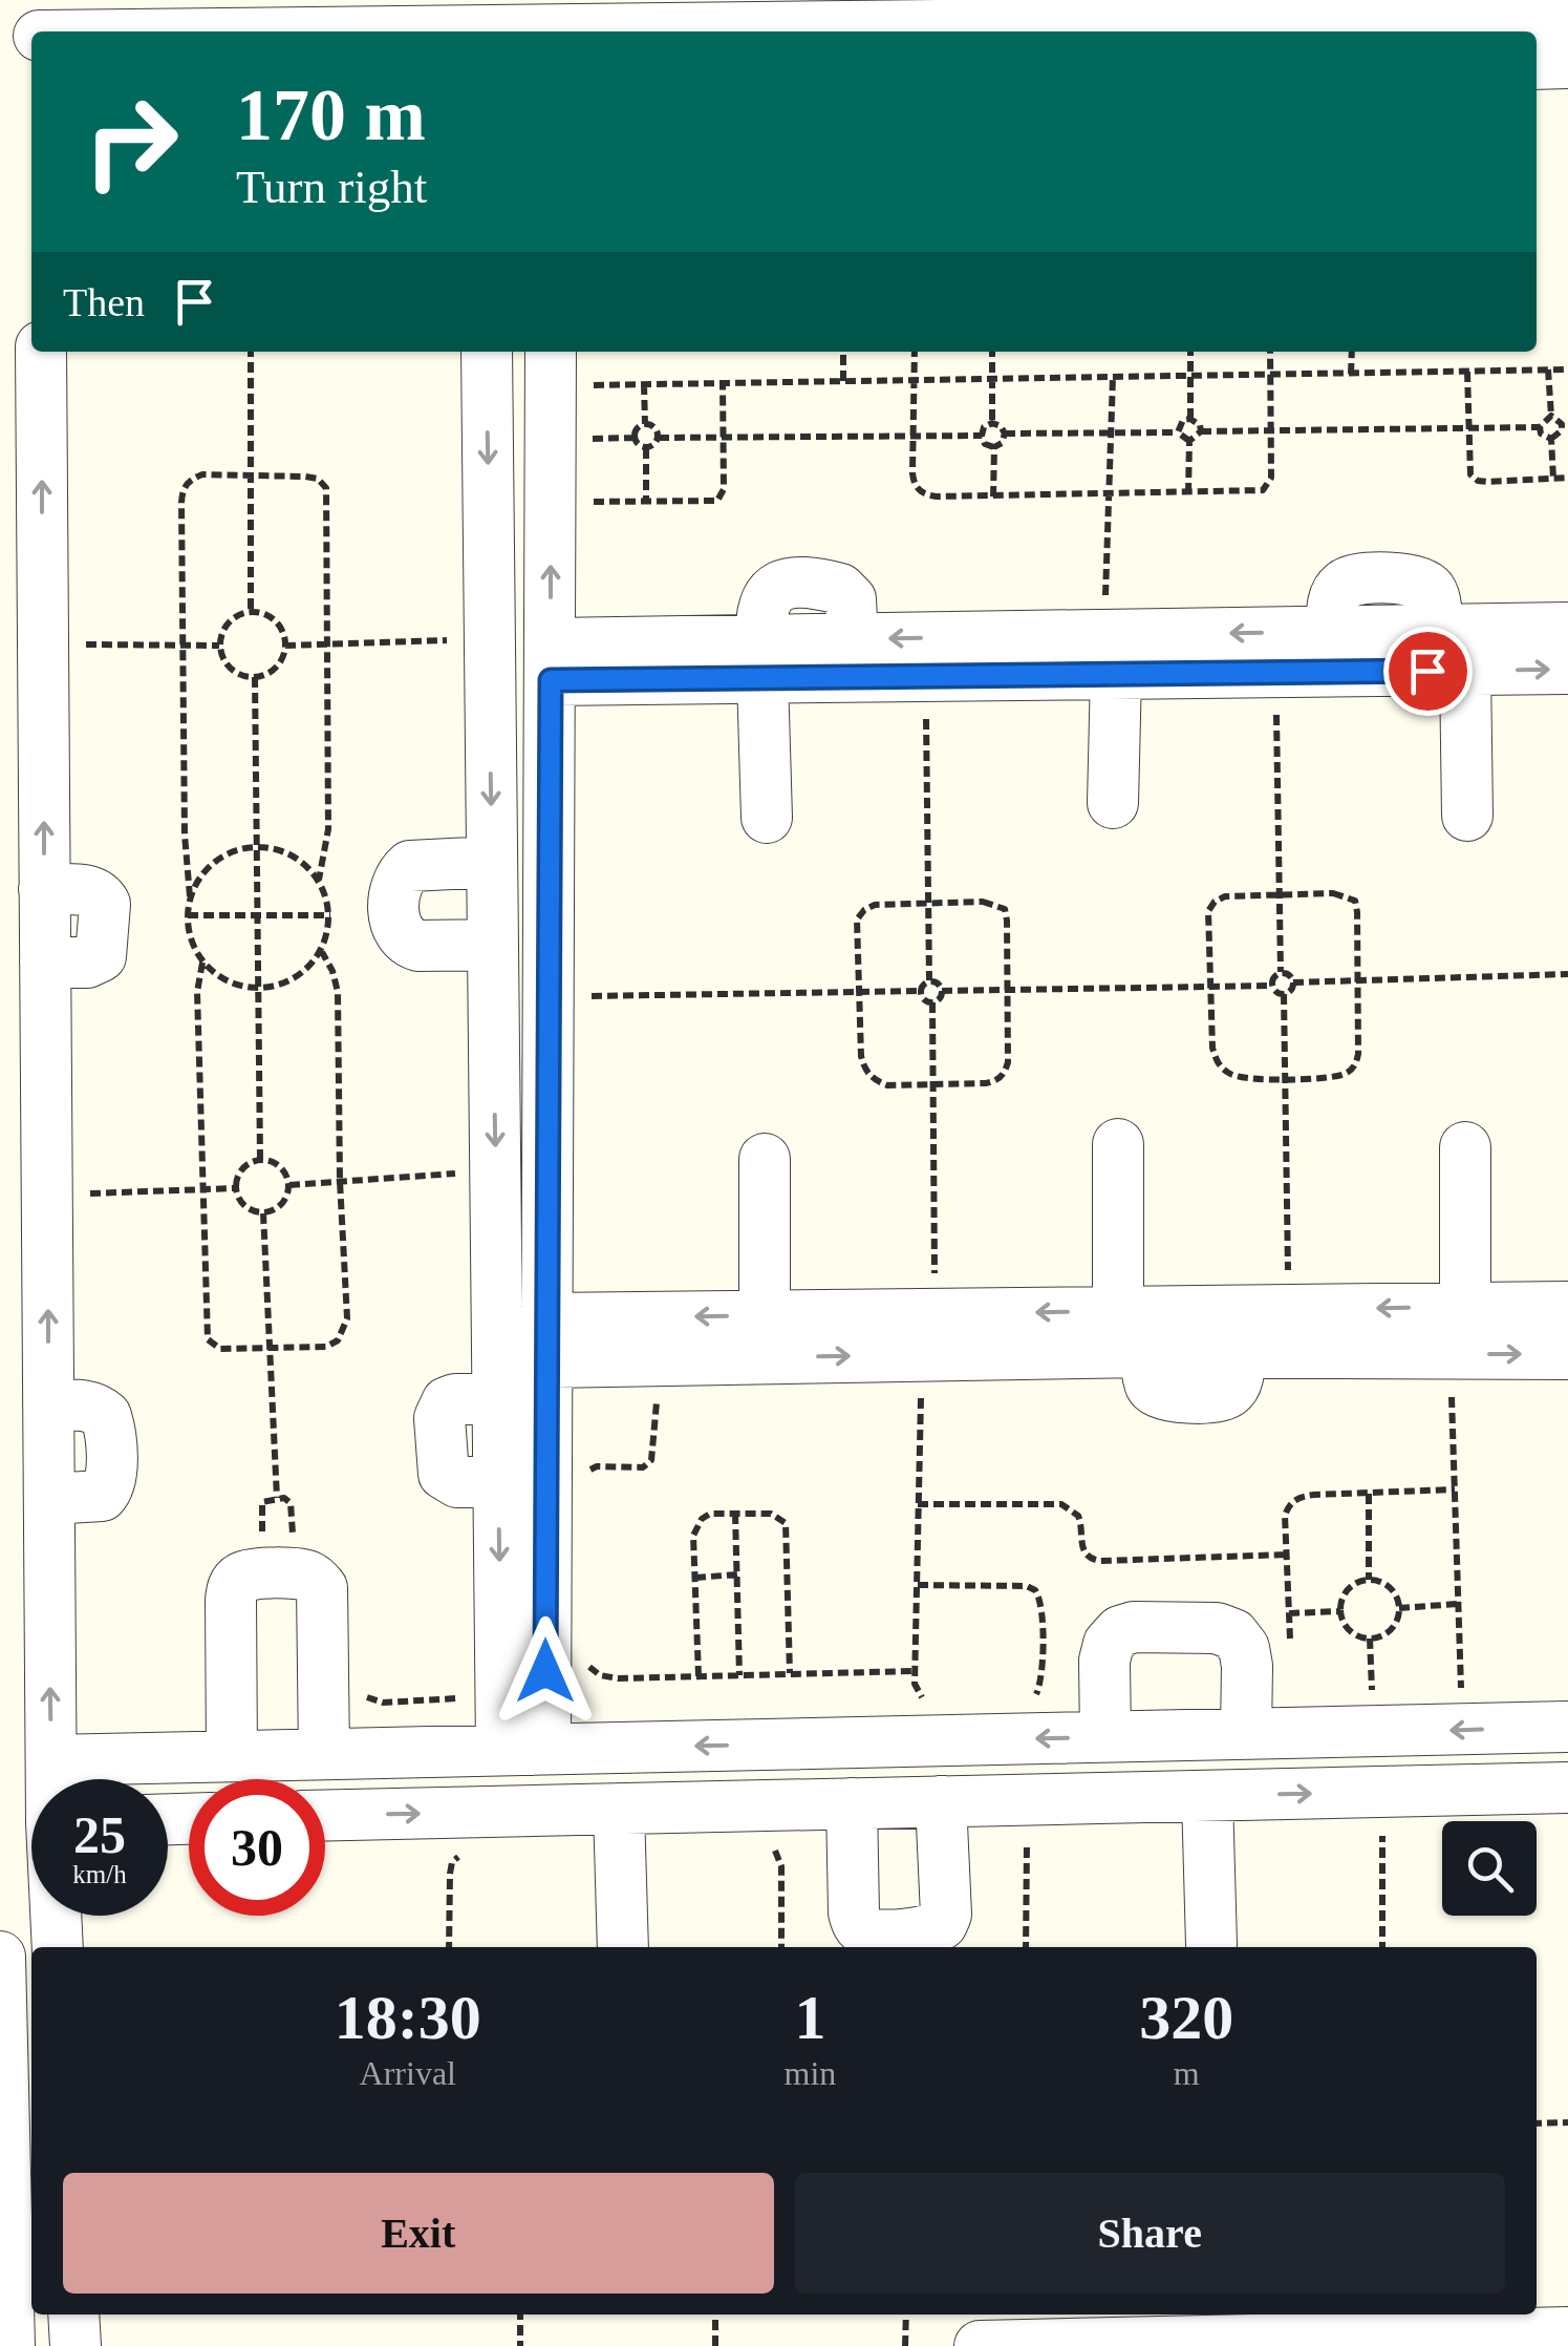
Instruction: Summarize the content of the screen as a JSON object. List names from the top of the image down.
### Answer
{
  "page": {
    "turn": ["170 m", "Turn right"],
    "then": "Then",
    "speed": "25 km/h",
    "limit": "30",
    "eta": [
      "18:30",
      "Arrival",
      "1",
      "min",
      "320",
      "m"
    ],
    "buttons": ["Exit", "Share"]
  }
}
